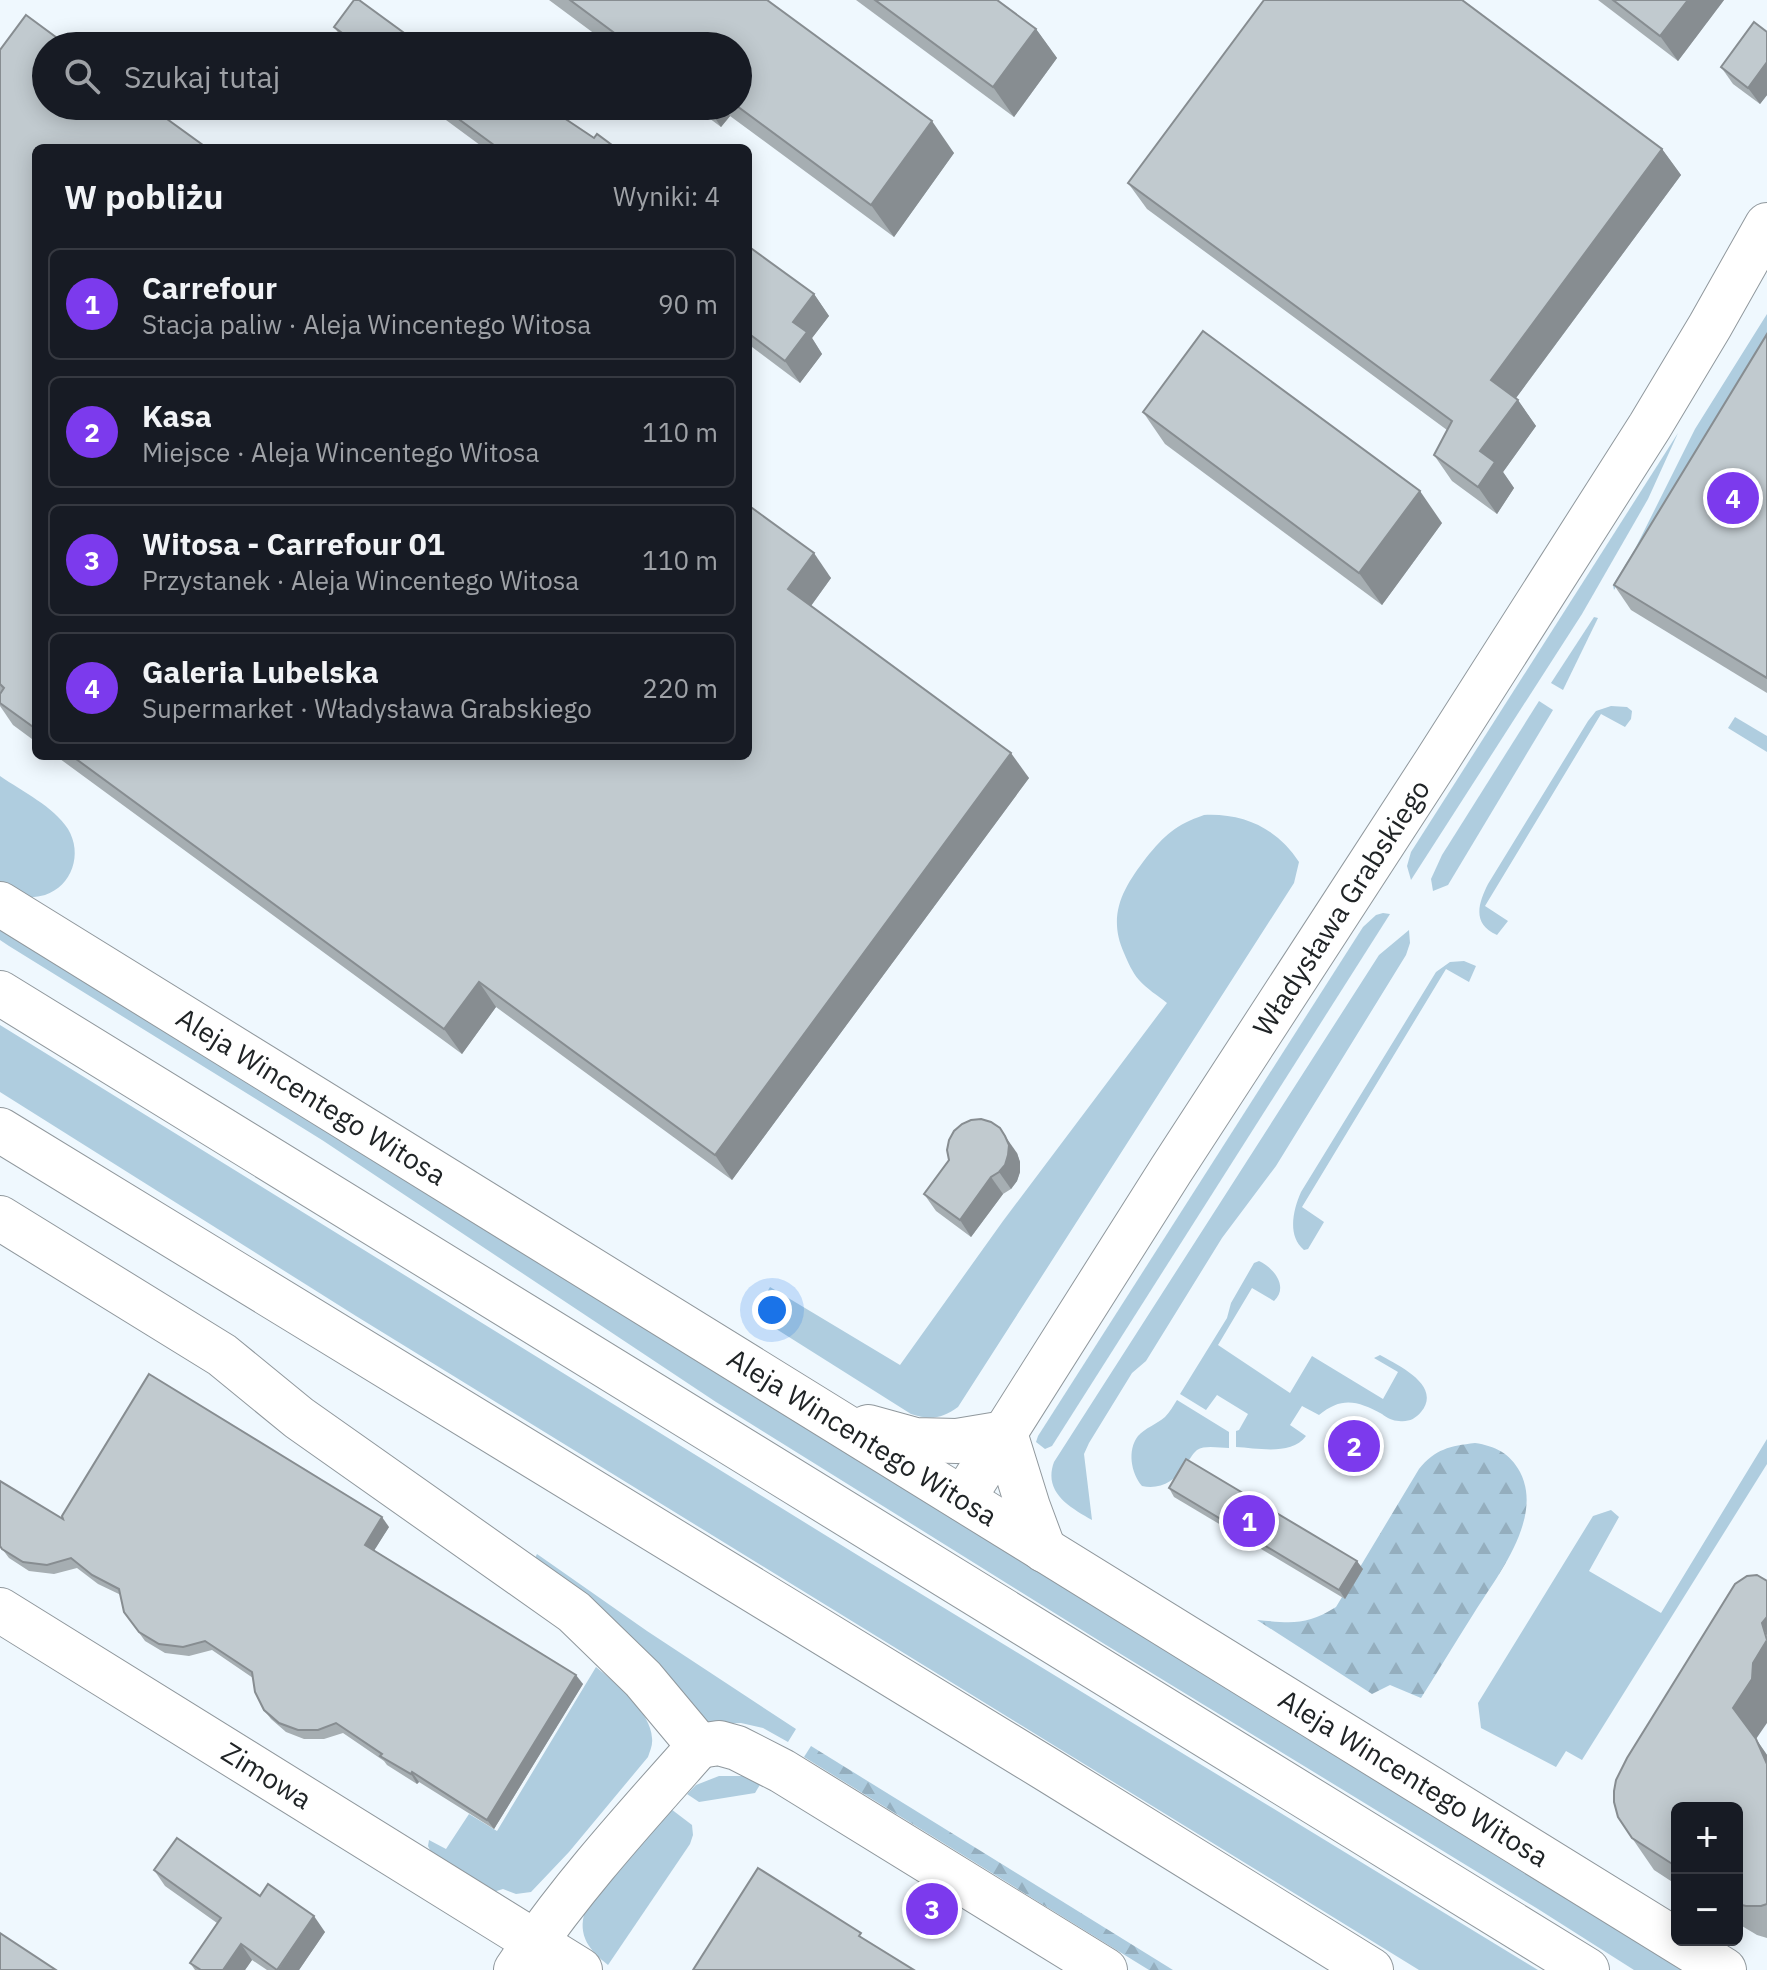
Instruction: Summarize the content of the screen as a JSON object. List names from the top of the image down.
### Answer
{
  "streets": {
    "street": ["Władysława Grabskiego", "Aleja Wincentego Witosa", "Zimowa"]
  },
  "crossings": [
    ["Władysława Grabskiego", "Aleja Wincentego Witosa"]
  ],
  "page": {
    "search": "Szukaj tutaj",
    "heading": ["W pobliżu", "Wyniki: 4"],
    "list": [
      {
        "mark": "1",
        "name": "Carrefour",
        "note": "Stacja paliw · Aleja Wincentego Witosa",
        "value": "90 m"
      },
      {
        "mark": "2",
        "name": "Kasa",
        "note": "Miejsce · Aleja Wincentego Witosa",
        "value": "110 m"
      },
      {
        "mark": "3",
        "name": "Witosa - Carrefour 01",
        "note": "Przystanek · Aleja Wincentego Witosa",
        "value": "110 m"
      },
      {
        "mark": "4",
        "name": "Galeria Lubelska",
        "note": "Supermarket · Władysława Grabskiego",
        "value": "220 m"
      }
    ],
    "pins": [
      "4",
      "2",
      "1",
      "3"
    ],
    "map_buttons": ["+", "−"]
  }
}
